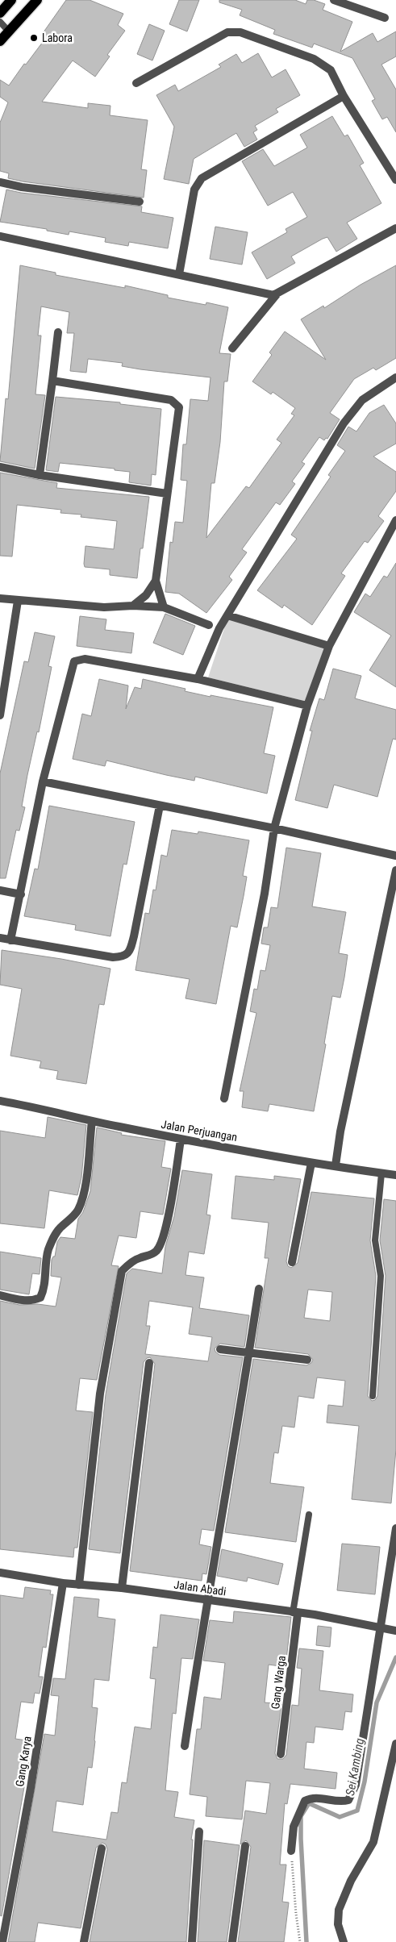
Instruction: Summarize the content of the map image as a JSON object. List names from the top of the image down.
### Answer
{
  "streets": {
    "street": [
      "Jalan Perjuangan",
      "Jalan Abadi",
      "Gang Warga",
      "Gang Karya"
    ]
  },
  "crossings": [
    ["Jalan Abadi", "Gang Warga"],
    ["Jalan Abadi", "Gang Karya"]
  ],
  "water": ["Sei Kambing"],
  "places": ["Labora"]
}
